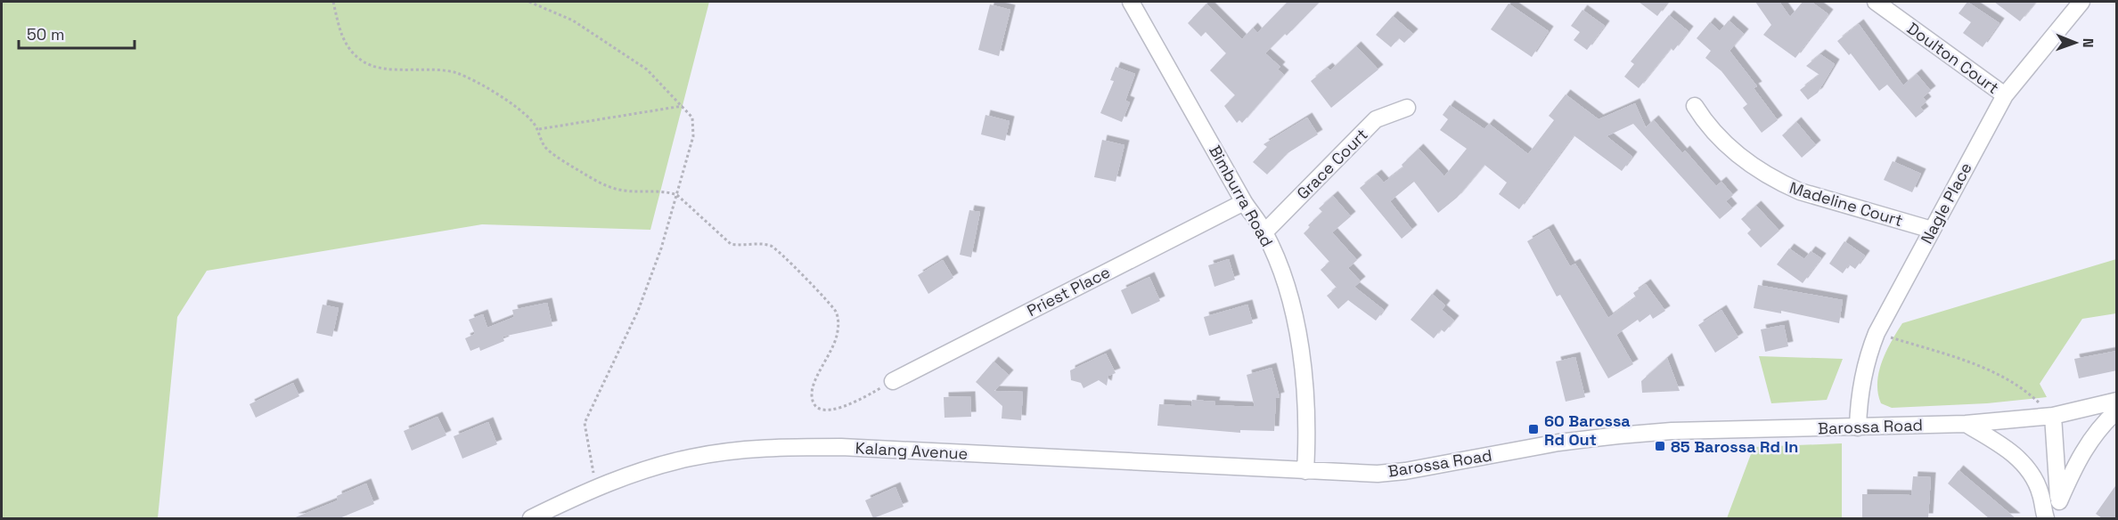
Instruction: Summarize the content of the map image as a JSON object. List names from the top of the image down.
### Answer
{
  "streets": {
    "street": [
      "Doulton Court",
      "Grace Court",
      "Bimburra Road",
      "Nagle Place",
      "Madeline Court",
      "Priest Place",
      "Barossa Road",
      "Kalang Avenue"
    ]
  },
  "crossings": [
    ["Doulton Court", "Nagle Place"],
    ["Grace Court", "Bimburra Road"],
    ["Bimburra Road", "Priest Place"],
    ["Bimburra Road", "Barossa Road"],
    ["Bimburra Road", "Kalang Avenue"],
    ["Nagle Place", "Madeline Court"],
    ["Nagle Place", "Barossa Road"],
    ["Barossa Road", "Kalang Avenue"]
  ],
  "places": {
    "transit": ["60 Barossa Rd Out", "85 Barossa Rd In"]
  },
  "scale_bar": "50 m",
  "north": "right"
}
